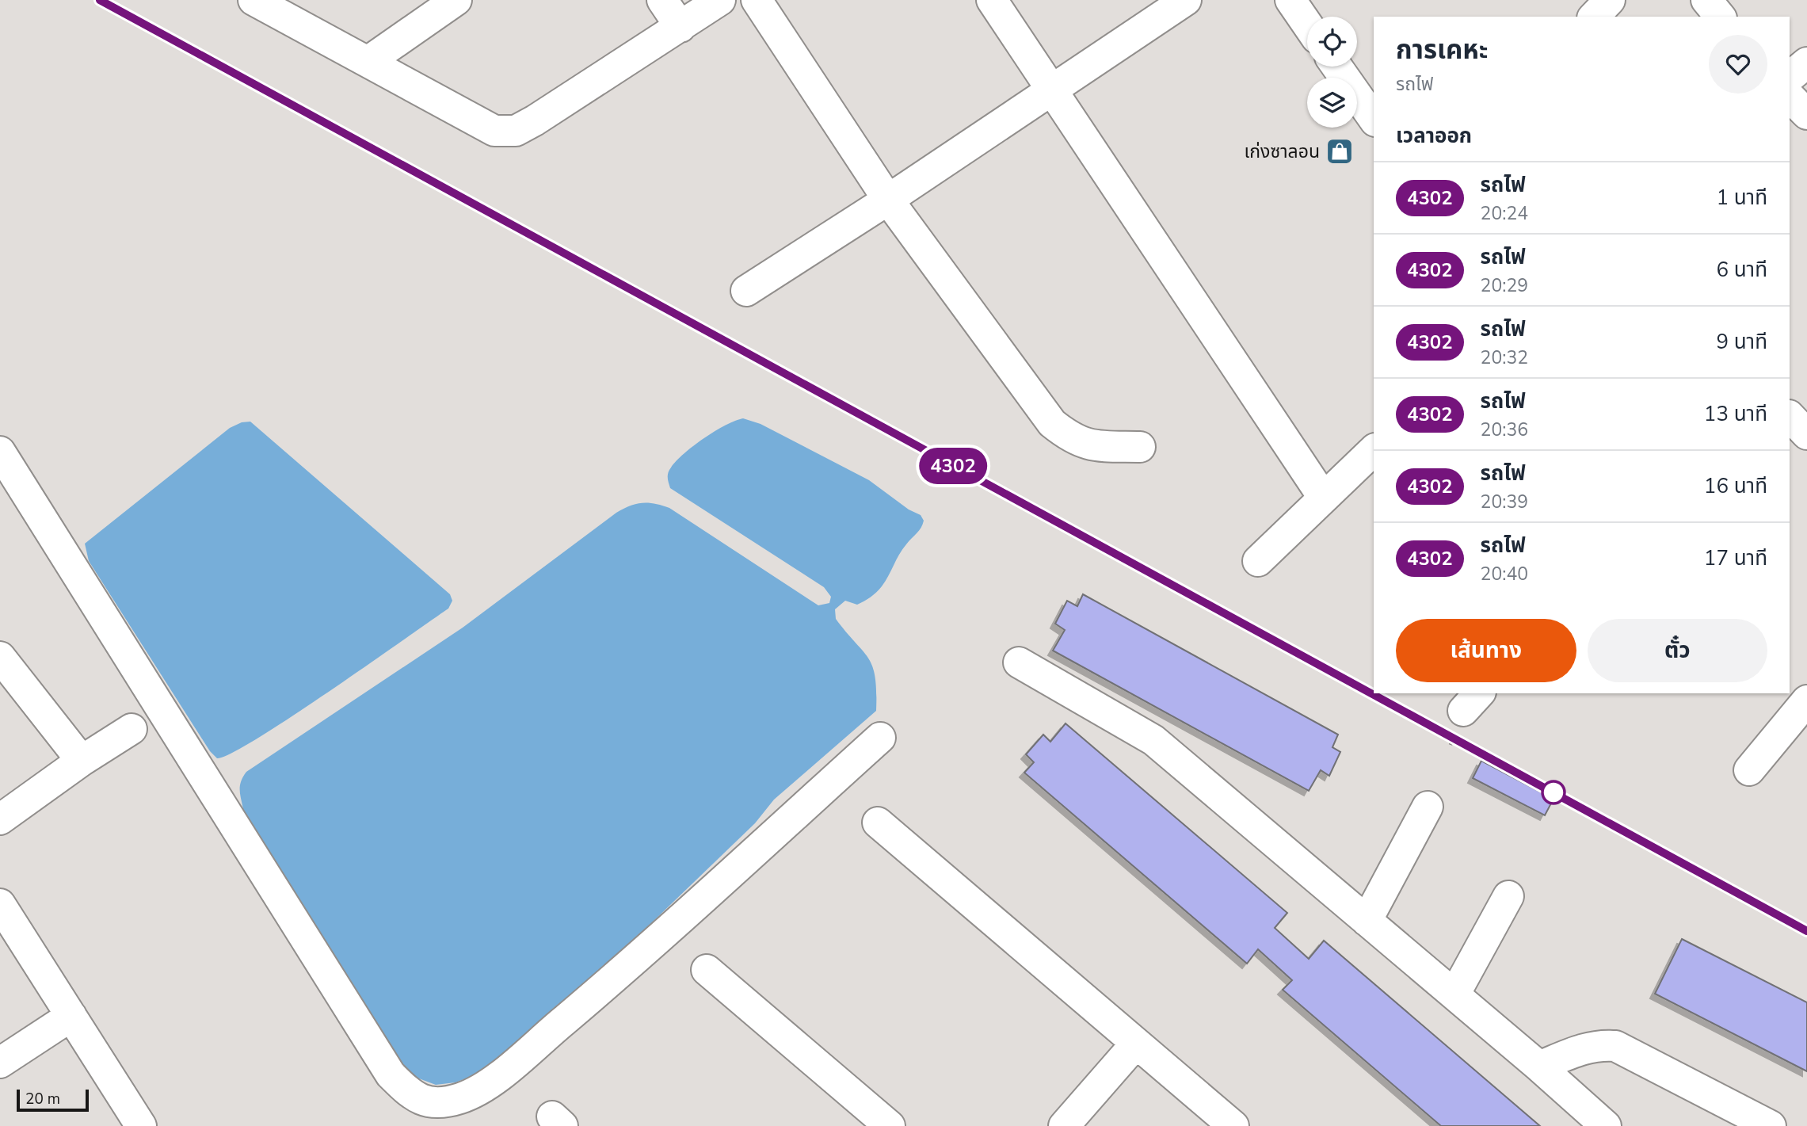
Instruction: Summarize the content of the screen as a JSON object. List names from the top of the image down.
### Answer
{
  "places": {
    "shop": ["เก่งซาลอน"]
  },
  "scale_bar": "20 m",
  "page": {
    "on_map": "4302",
    "heading": [
      ["การเคหะ", "รถไฟ"],
      "เวลาออก"
    ],
    "list": [
      {
        "mark": "4302",
        "name": "รถไฟ",
        "note": "20:24",
        "value": "1 นาที"
      },
      {
        "mark": "4302",
        "name": "รถไฟ",
        "note": "20:29",
        "value": "6 นาที"
      },
      {
        "mark": "4302",
        "name": "รถไฟ",
        "note": "20:32",
        "value": "9 นาที"
      },
      {
        "mark": "4302",
        "name": "รถไฟ",
        "note": "20:36",
        "value": "13 นาที"
      },
      {
        "mark": "4302",
        "name": "รถไฟ",
        "note": "20:39",
        "value": "16 นาที"
      },
      {
        "mark": "4302",
        "name": "รถไฟ",
        "note": "20:40",
        "value": "17 นาที"
      }
    ],
    "buttons": ["เส้นทาง", "ตั๋ว"],
    "scale": "20 m"
  }
}
